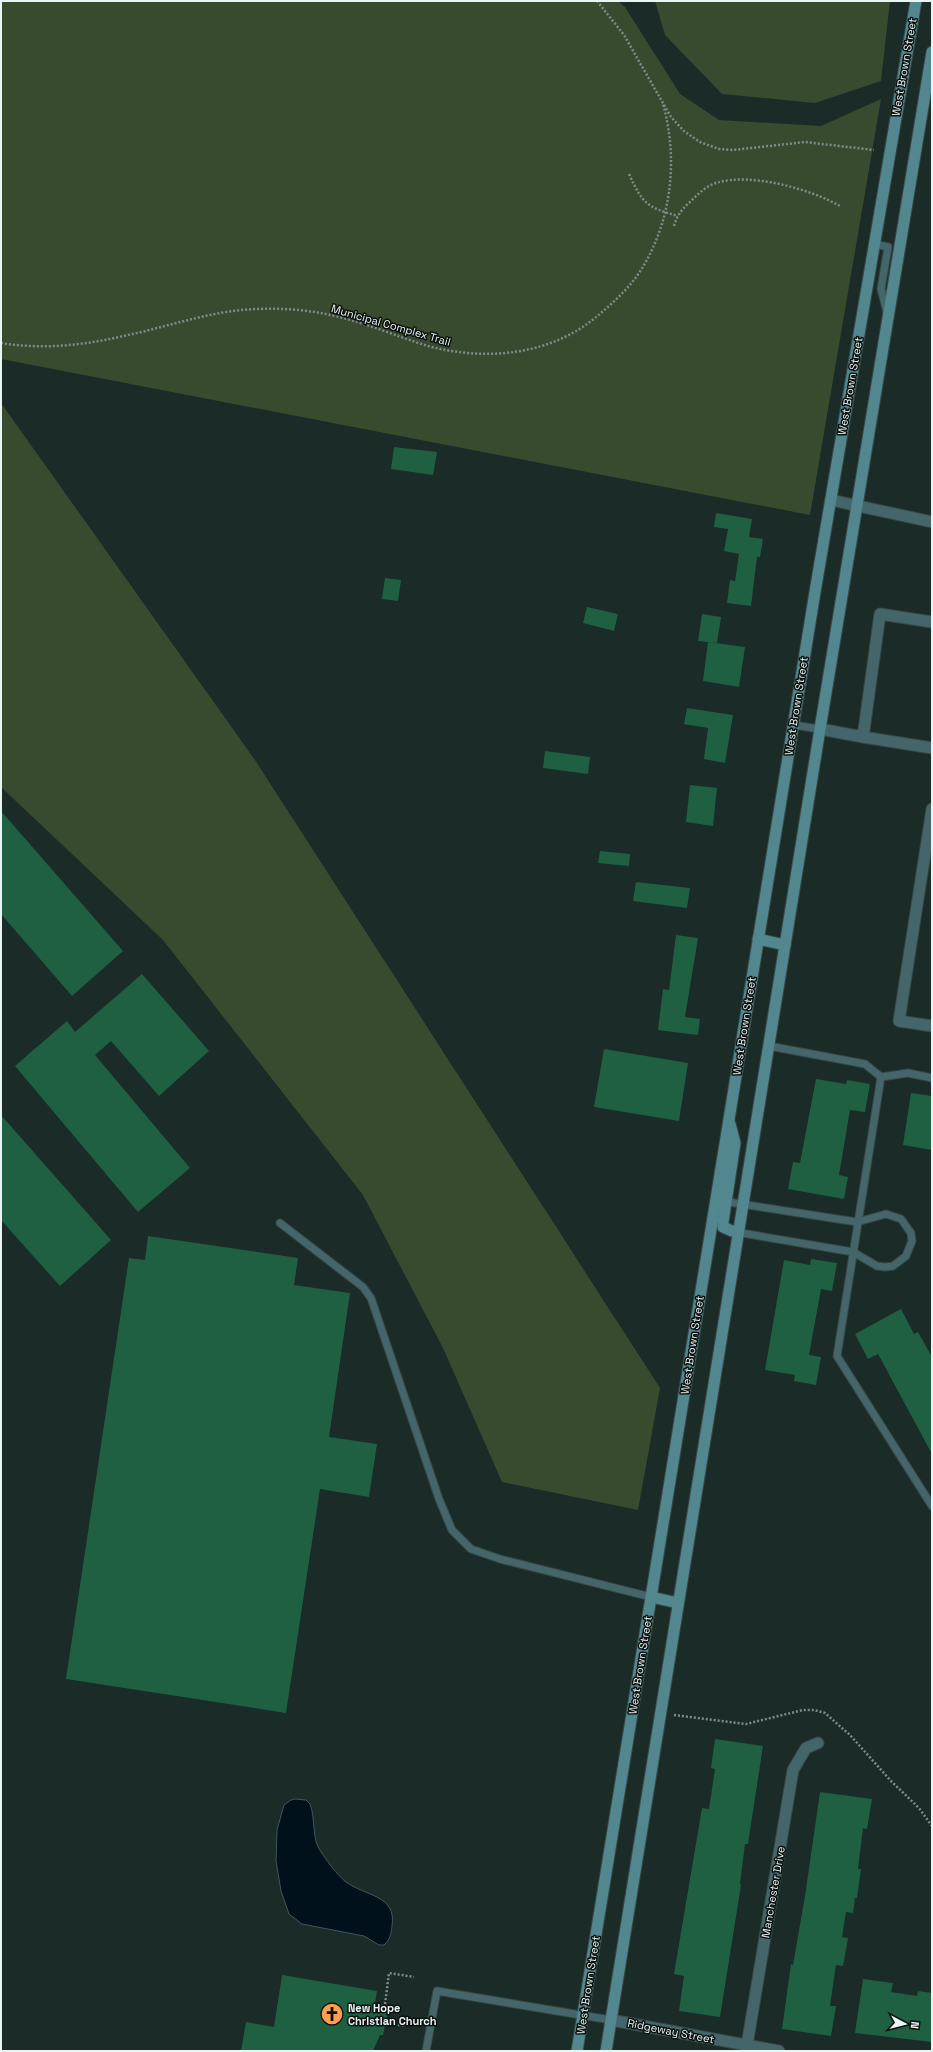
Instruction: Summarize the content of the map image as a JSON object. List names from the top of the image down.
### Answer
{
  "streets": {
    "main road": ["West Brown Street"],
    "street": ["Manchester Drive", "Ridgeway Street"],
    "path": ["Municipal Complex Trail"]
  },
  "crossings": [
    ["Manchester Drive", "Ridgeway Street"]
  ],
  "places": {
    "church": ["New Hope Christian Church"]
  },
  "north": "right"
}
